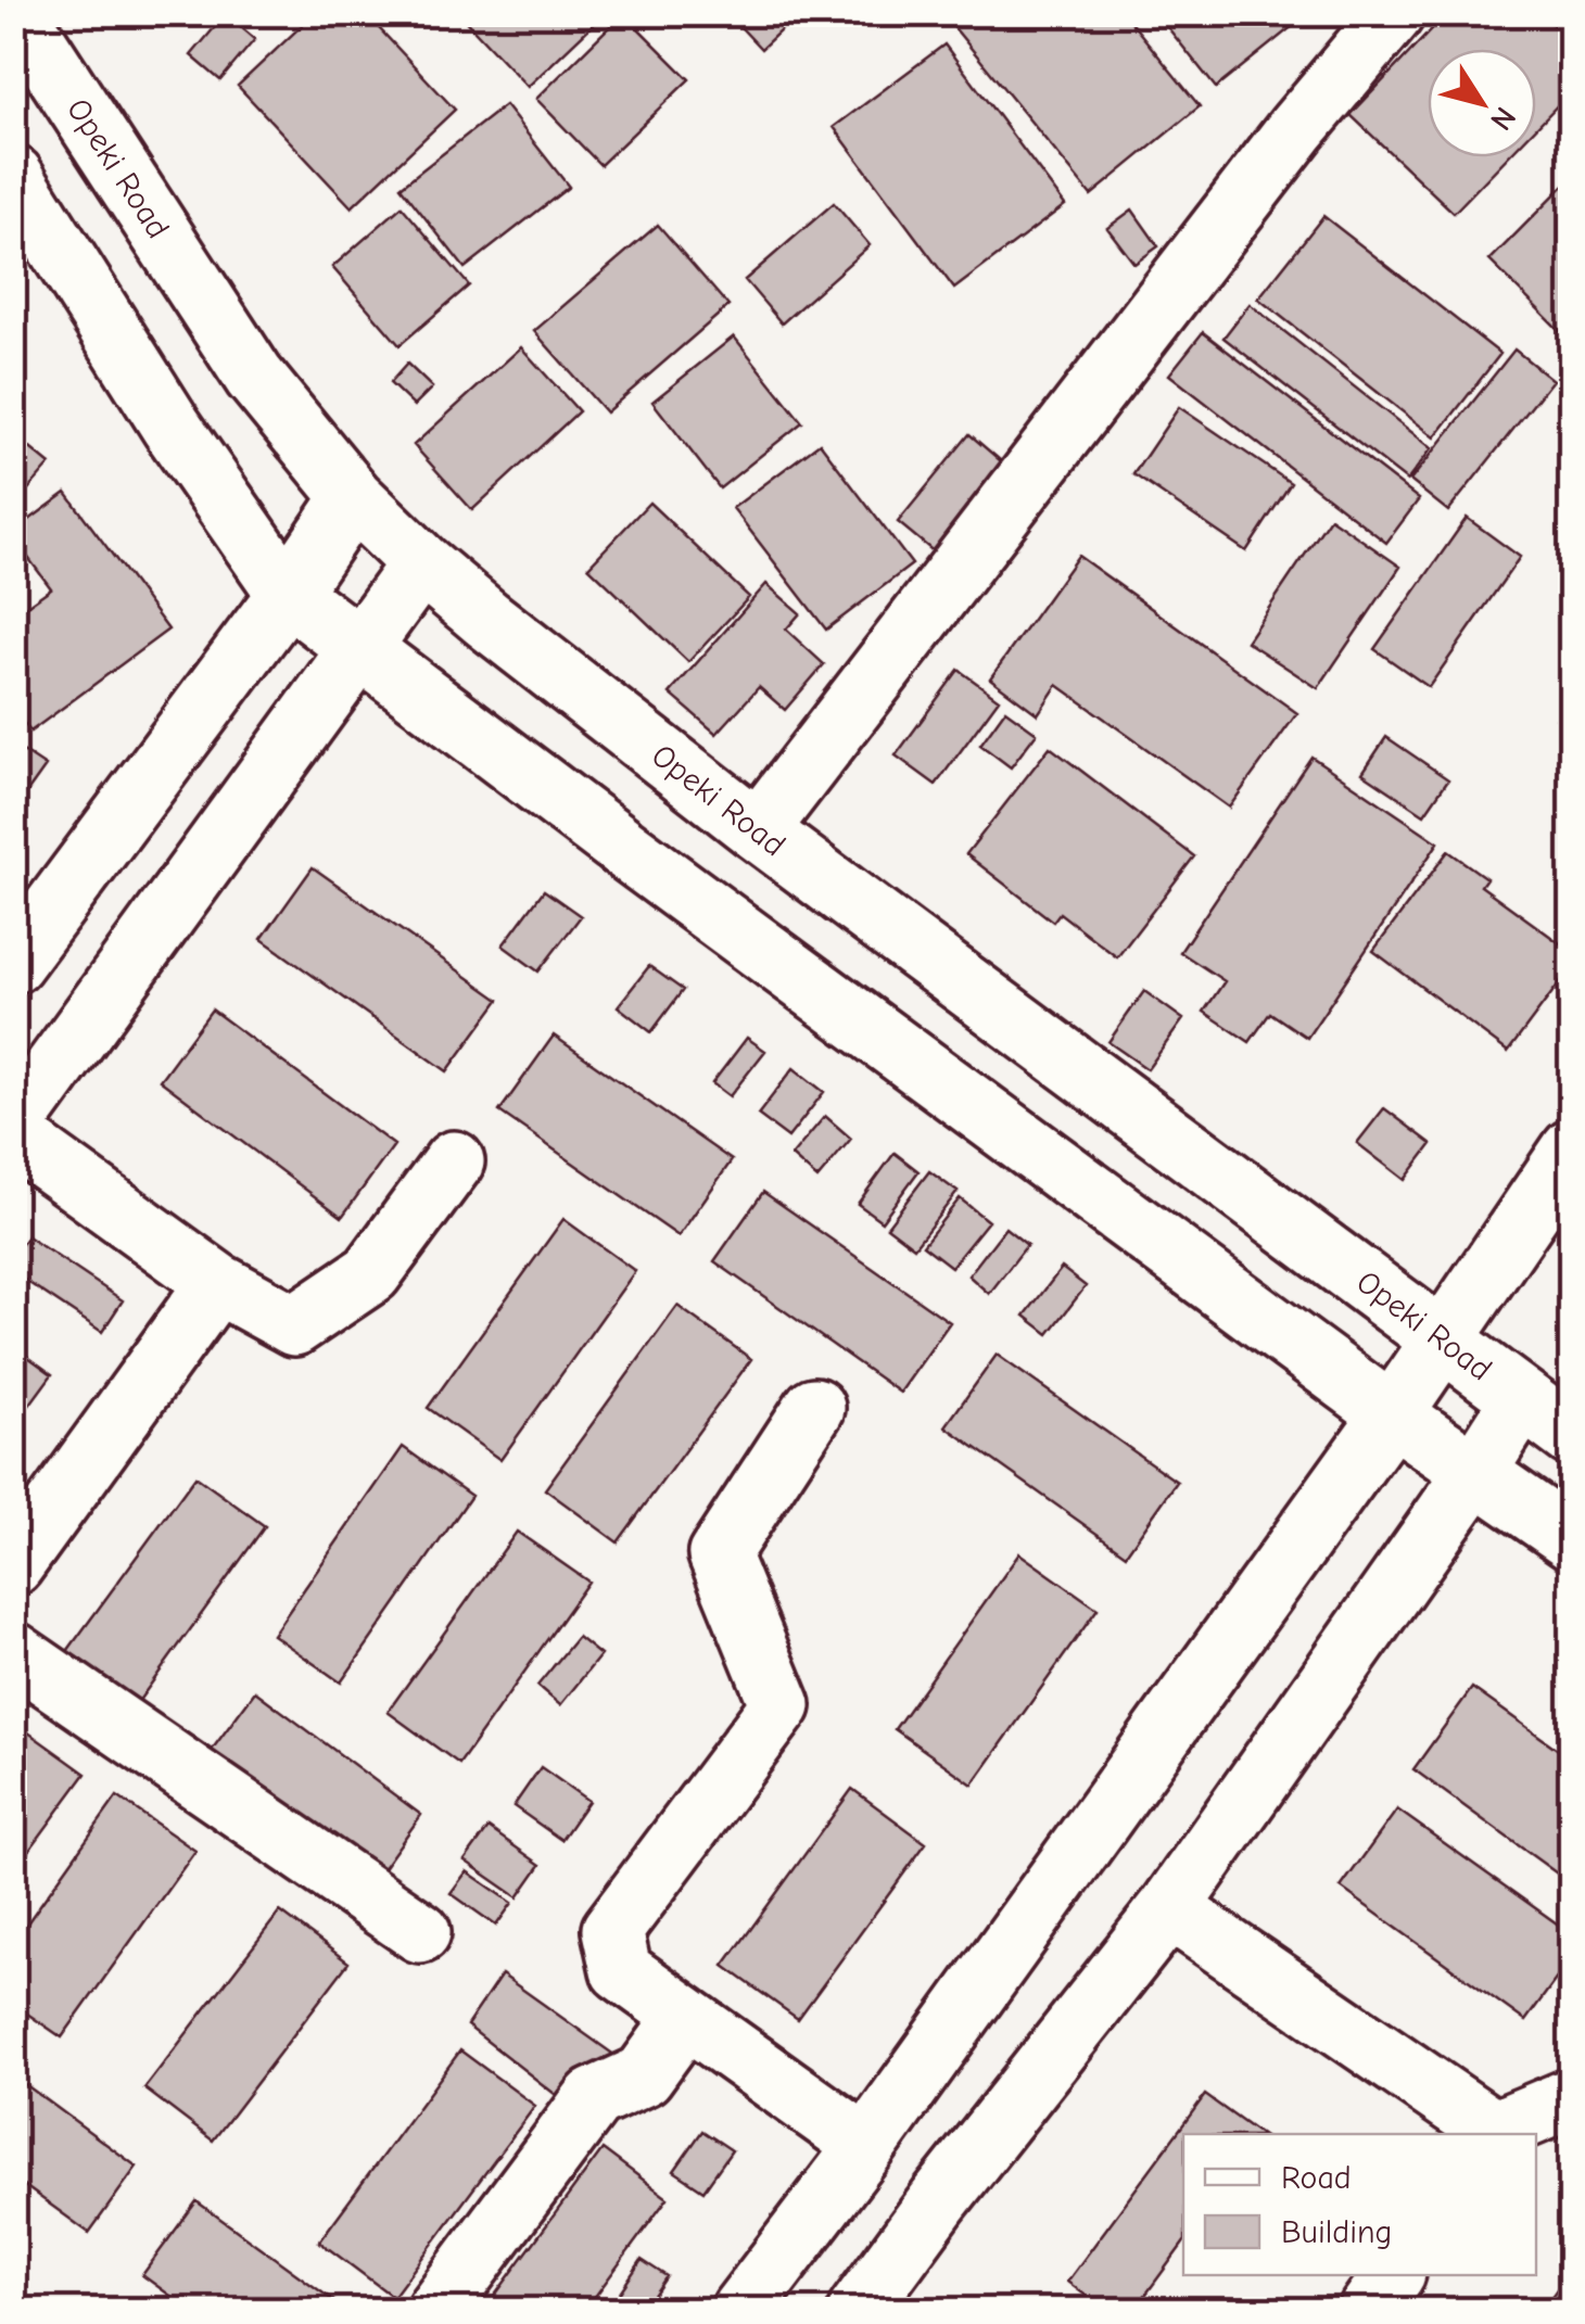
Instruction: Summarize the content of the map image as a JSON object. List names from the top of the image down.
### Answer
{
  "streets": {
    "street": ["Opeki Road"]
  },
  "legend": ["Road", "Building"],
  "north": "bottom right"
}
